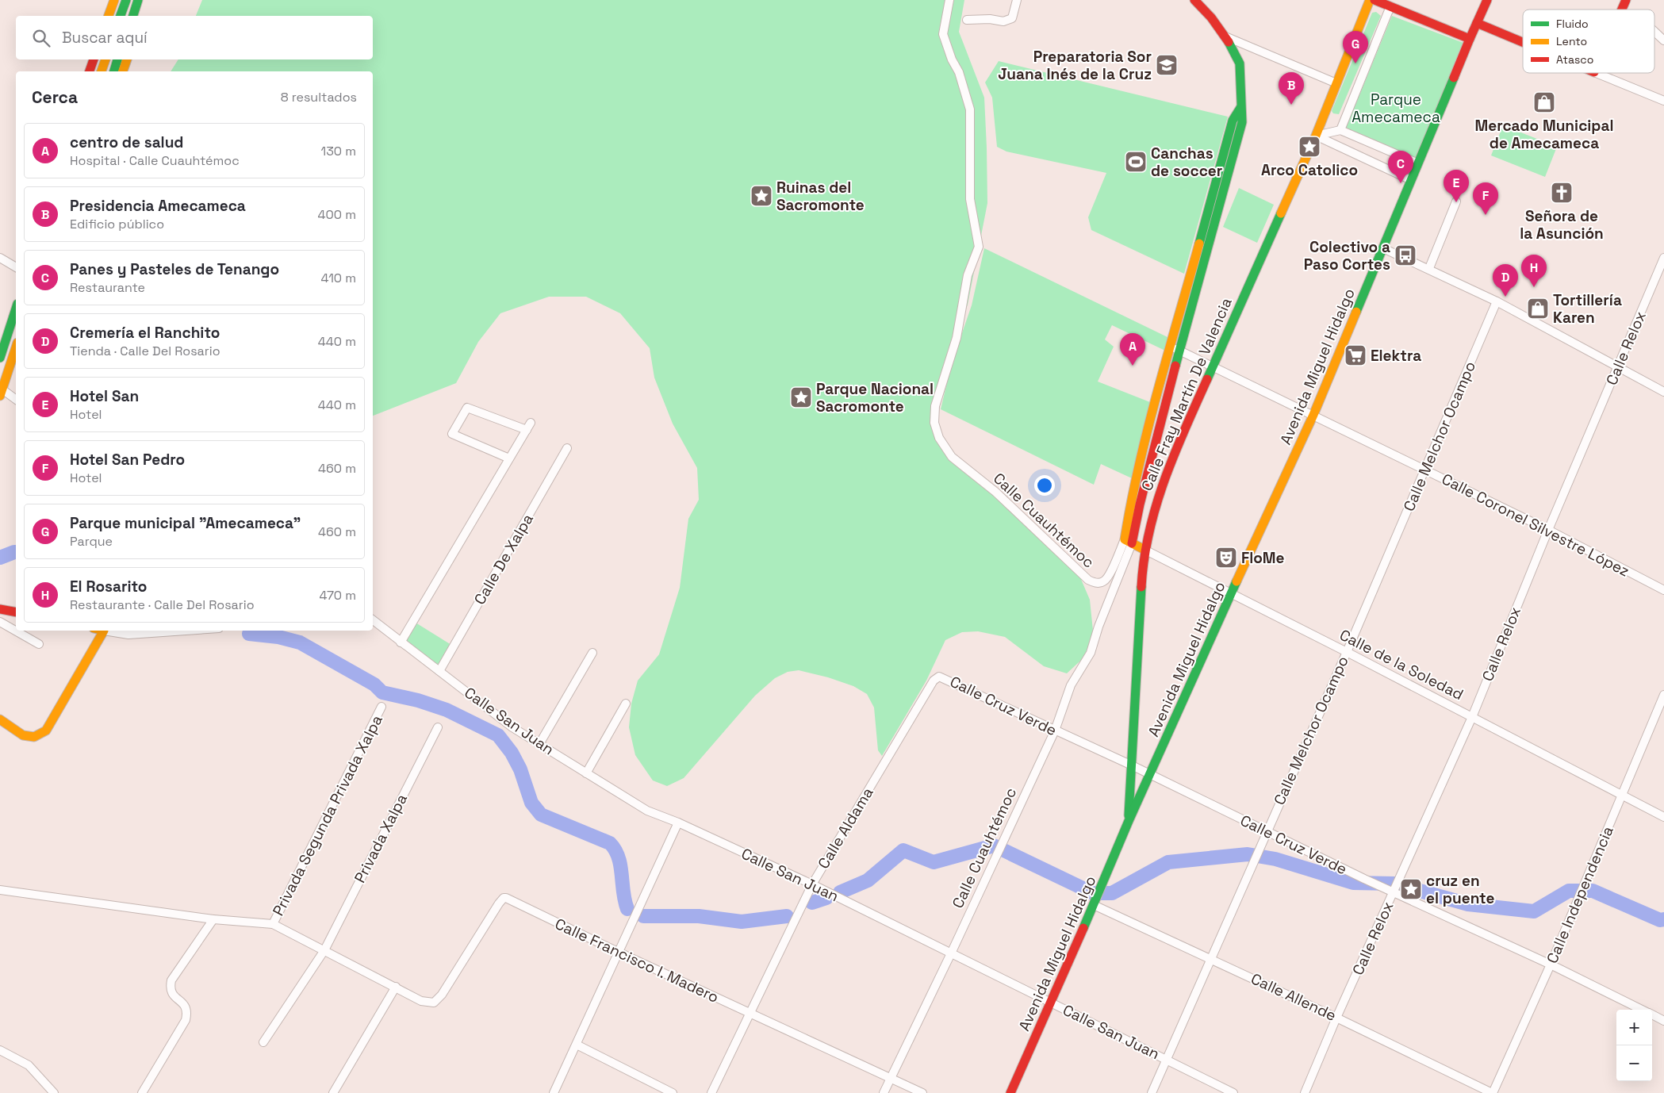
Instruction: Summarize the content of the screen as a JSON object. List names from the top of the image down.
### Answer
{
  "streets": {
    "main road": [
      "Avenida Miguel Hidalgo",
      "Calle Fray Martín De Valencia",
      "Calle Cuauhtémoc",
      "Calle de la Soledad"
    ],
    "street": [
      "Calle Relox",
      "Calle Melchor Ocampo",
      "Calle Coronel Silvestre López",
      "Calle De Xalpa",
      "Calle Cruz Verde",
      "Calle San Juan",
      "Privada Segunda Privada Xalpa",
      "Calle Aldama",
      "Privada Xalpa",
      "Calle Independencia",
      "Calle Francisco I. Madero",
      "Calle Allende"
    ]
  },
  "crossings": [
    ["Calle Relox", "Calle Coronel Silvestre López"],
    ["Calle Relox", "Calle de la Soledad"],
    ["Calle Relox", "Calle Cruz Verde"],
    ["Calle Relox", "Calle Allende"],
    ["Avenida Miguel Hidalgo", "Calle Fray Martín De Valencia"],
    ["Avenida Miguel Hidalgo", "Calle Coronel Silvestre López"],
    ["Avenida Miguel Hidalgo", "Calle de la Soledad"],
    ["Avenida Miguel Hidalgo", "Calle Cruz Verde"],
    ["Avenida Miguel Hidalgo", "Calle San Juan"],
    ["Avenida Miguel Hidalgo", "Calle Allende"],
    ["Calle Fray Martín De Valencia", "Calle Coronel Silvestre López"],
    ["Calle Fray Martín De Valencia", "Calle de la Soledad"],
    ["Calle Fray Martín De Valencia", "Calle Cruz Verde"],
    ["Calle Melchor Ocampo", "Calle Coronel Silvestre López"],
    ["Calle Melchor Ocampo", "Calle de la Soledad"],
    ["Calle Melchor Ocampo", "Calle Cruz Verde"],
    ["Calle Melchor Ocampo", "Calle San Juan"],
    ["Calle Melchor Ocampo", "Calle Allende"],
    ["Calle Cuauhtémoc", "Calle Coronel Silvestre López"],
    ["Calle Cuauhtémoc", "Calle de la Soledad"],
    ["Calle Cuauhtémoc", "Calle Cruz Verde"],
    ["Calle Cuauhtémoc", "Calle San Juan"],
    ["Calle Cuauhtémoc", "Calle Francisco I. Madero"],
    ["Calle De Xalpa", "Calle San Juan"],
    ["Calle de la Soledad", "Calle Independencia"],
    ["Calle Cruz Verde", "Calle Aldama"],
    ["Calle Cruz Verde", "Calle Independencia"],
    ["Calle San Juan", "Calle Aldama"],
    ["Calle Aldama", "Calle Francisco I. Madero"],
    ["Calle Independencia", "Calle Allende"]
  ],
  "parks": ["Parque Amecameca"],
  "places": {
    "school or university": ["Preparatoria Sor Juana Inés de la Cruz"],
    "shop": ["Mercado Municipal de Amecameca", "Tortillería Karen"],
    "place": [
      "Arco Catolico",
      "Ruinas del Sacromonte",
      "Parque Nacional Sacromonte",
      "cruz en el puente"
    ],
    "sports": ["Canchas de soccer"],
    "church": ["Señora de la Asunción"],
    "bus stop": ["Colectivo a Paso Cortes"],
    "supermarket": ["Elektra"],
    "theatre": ["FloMe"]
  },
  "legend": ["Fluido", "Lento", "Atasco"],
  "page": {
    "search": "Buscar aquí",
    "pins": [
      "G",
      "B",
      "C",
      "E",
      "F",
      "H",
      "D",
      "A"
    ],
    "heading": ["Cerca", "8 resultados"],
    "list": [
      {
        "mark": "A",
        "name": "centro de salud",
        "note": "Hospital · Calle Cuauhtémoc",
        "value": "130 m"
      },
      {
        "mark": "B",
        "name": "Presidencia Amecameca",
        "note": "Edificio público",
        "value": "400 m"
      },
      {
        "mark": "C",
        "name": "Panes y Pasteles de Tenango",
        "note": "Restaurante",
        "value": "410 m"
      },
      {
        "mark": "D",
        "name": "Cremería el Ranchito",
        "note": "Tienda · Calle Del Rosario",
        "value": "440 m"
      },
      {
        "mark": "E",
        "name": "Hotel San",
        "note": "Hotel",
        "value": "440 m"
      },
      {
        "mark": "F",
        "name": "Hotel San Pedro",
        "note": "Hotel",
        "value": "460 m"
      },
      {
        "mark": "G",
        "name": "Parque municipal \"Amecameca\"",
        "note": "Parque",
        "value": "460 m"
      },
      {
        "mark": "H",
        "name": "El Rosarito",
        "note": "Restaurante · Calle Del Rosario",
        "value": "470 m"
      }
    ],
    "map_buttons": ["+", "−"]
  }
}
